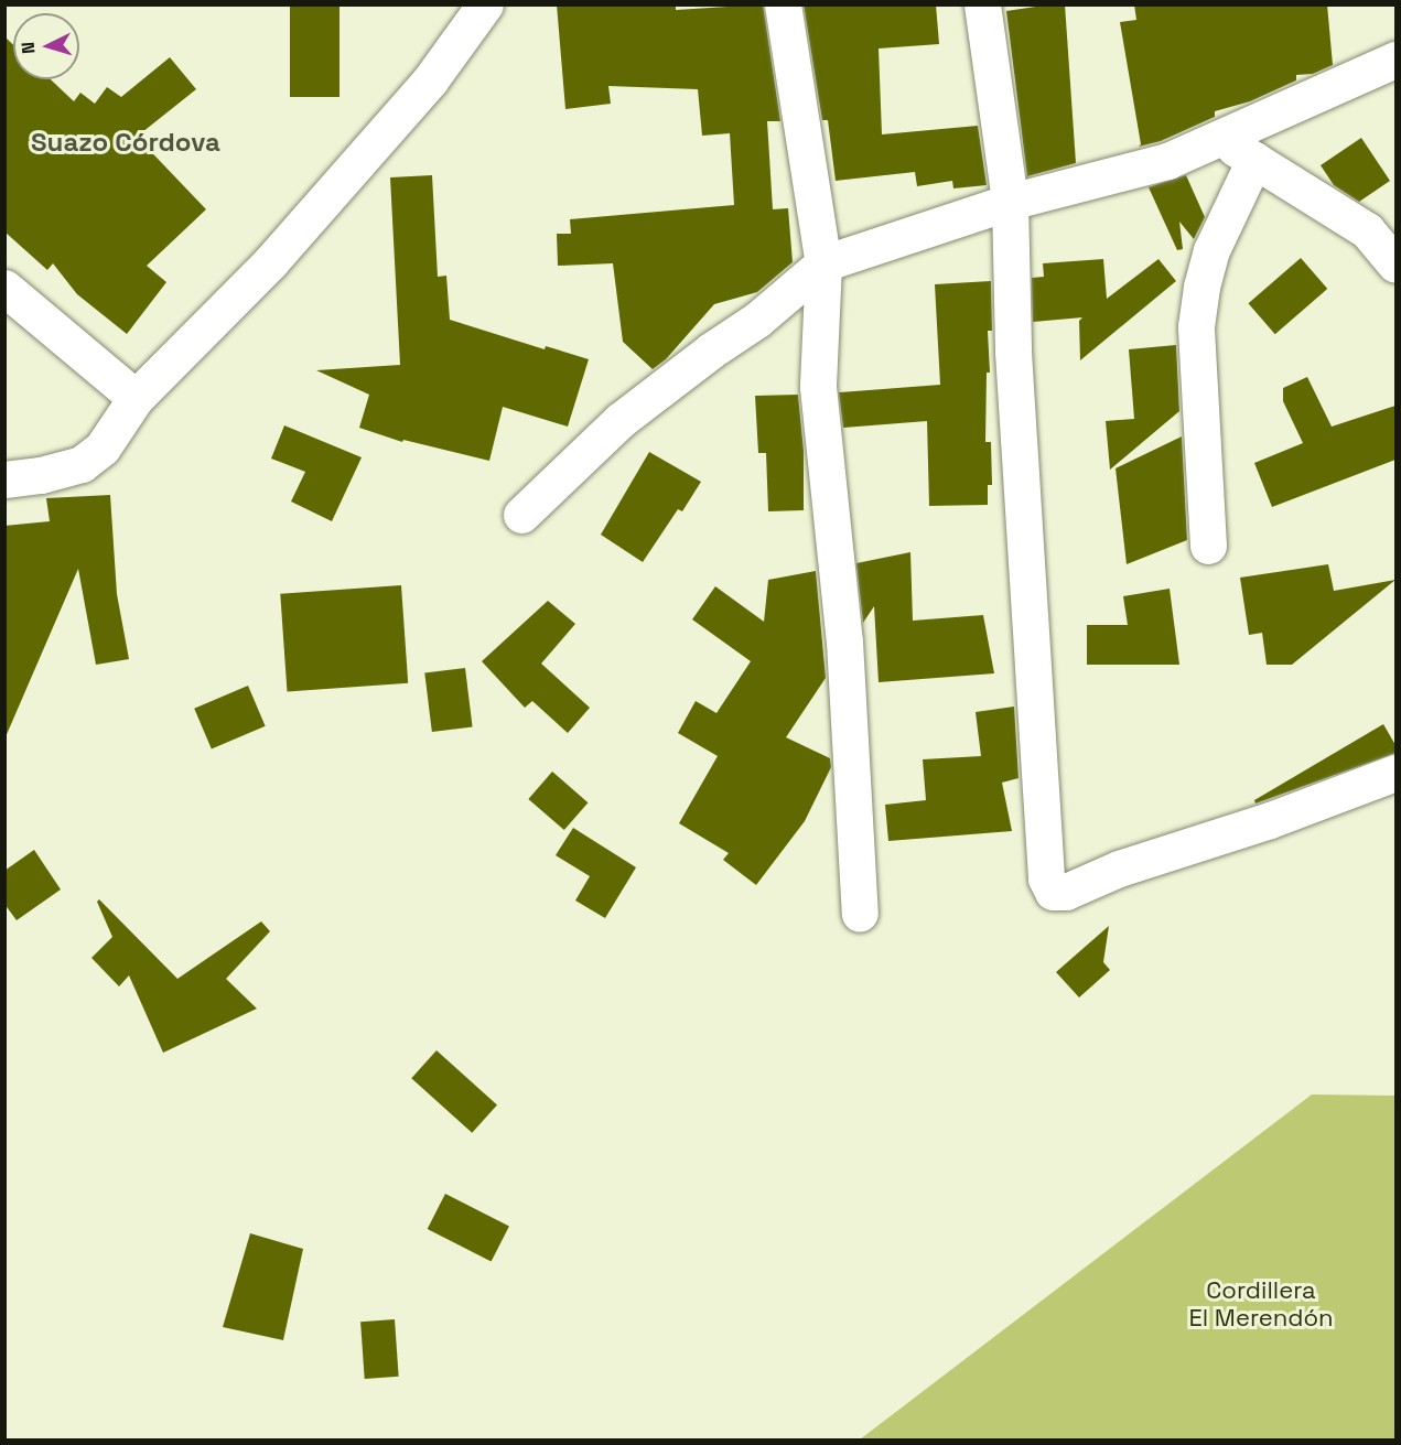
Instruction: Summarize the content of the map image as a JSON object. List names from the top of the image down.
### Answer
{
  "districts": ["Suazo Córdova"],
  "parks": ["Cordillera El Merendón"],
  "north": "left"
}
